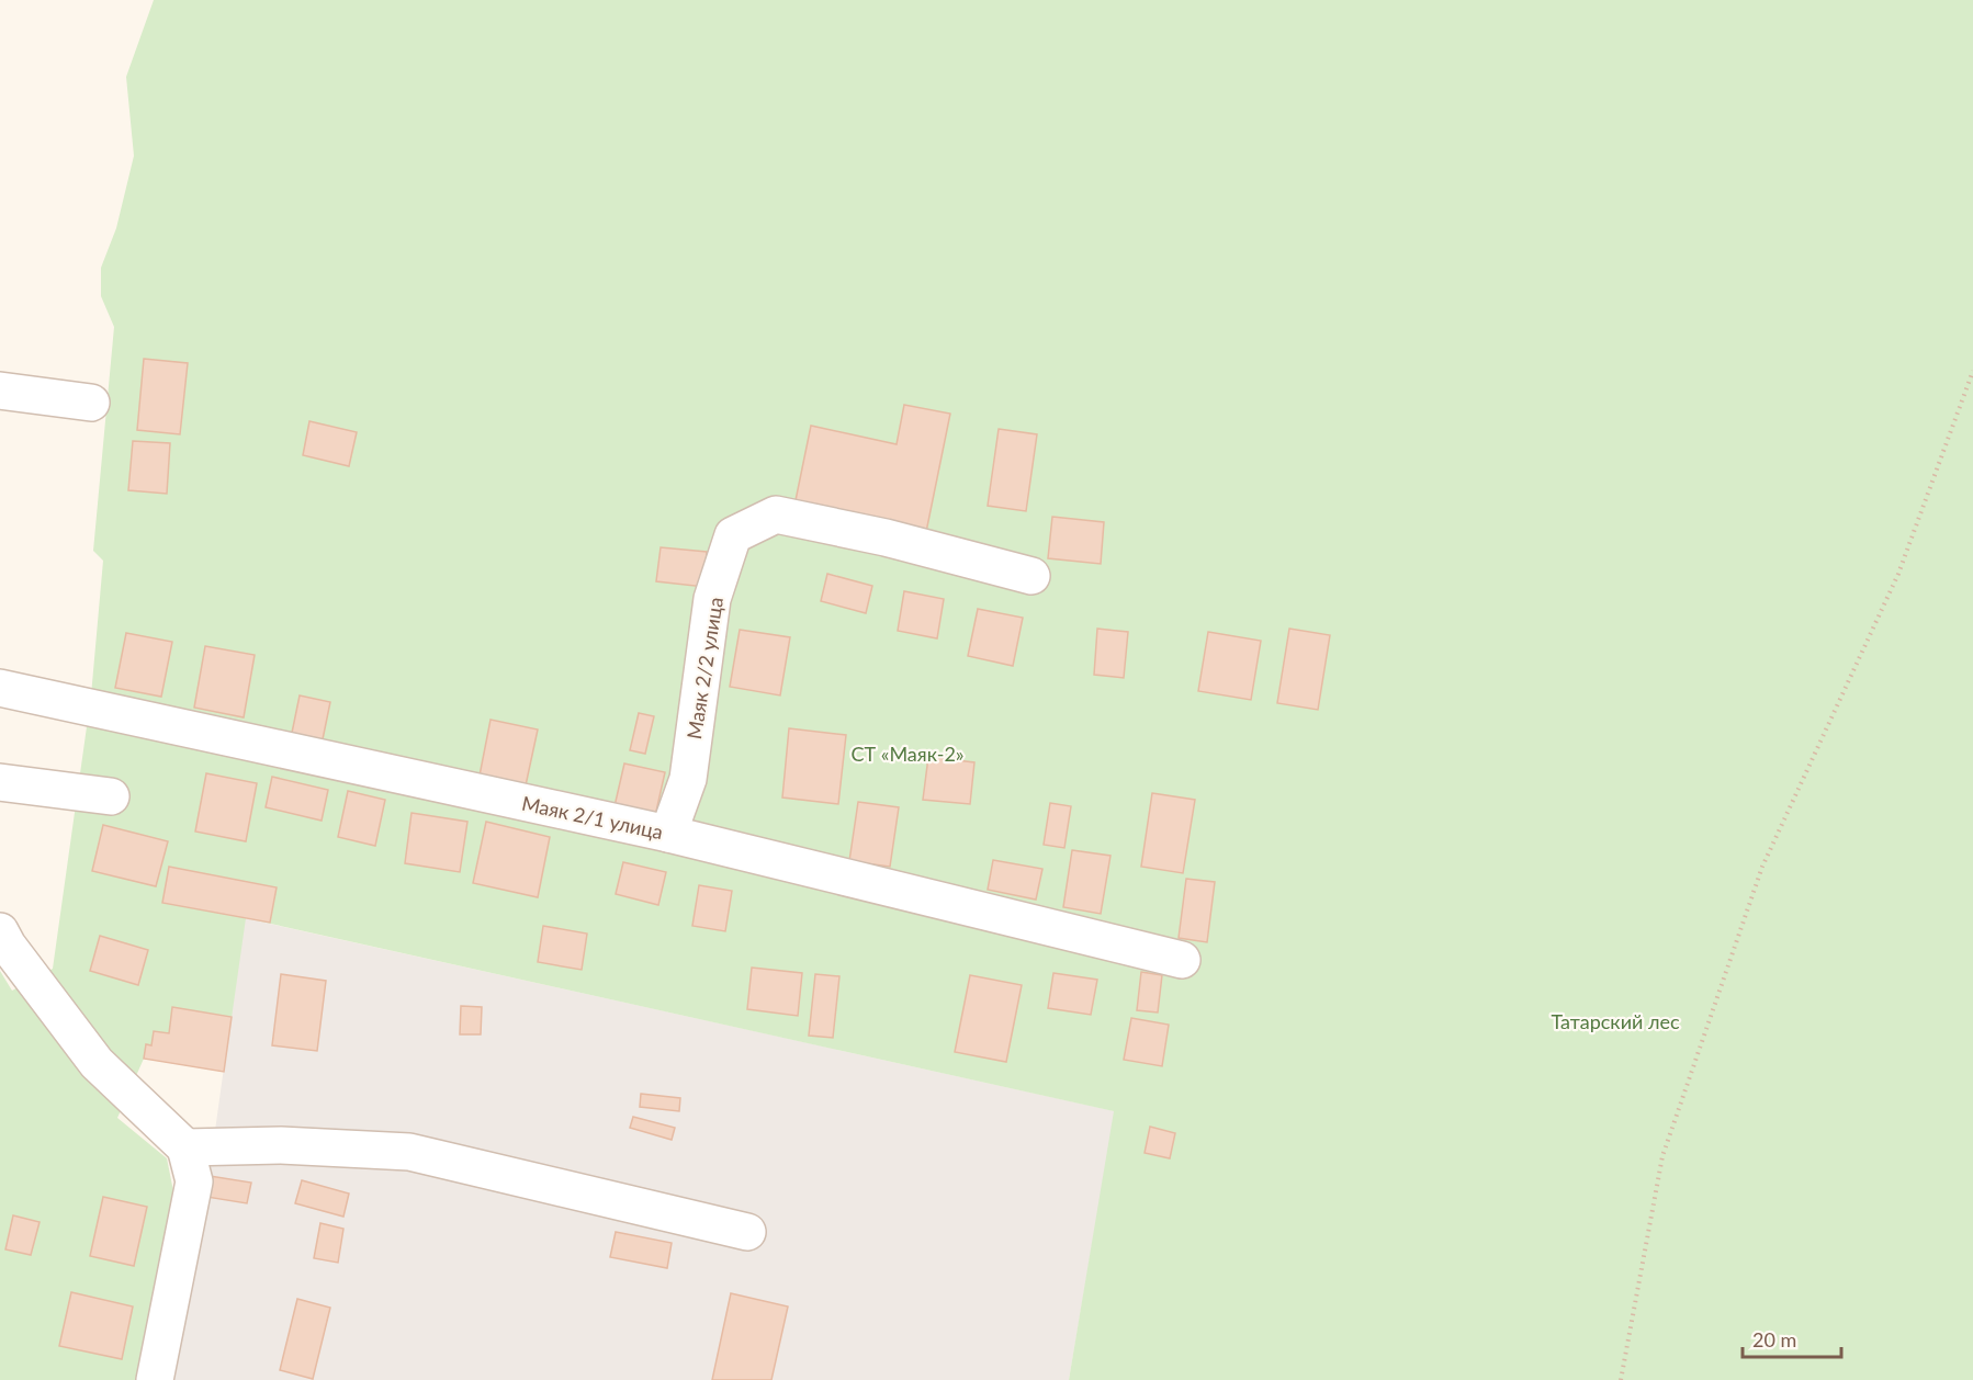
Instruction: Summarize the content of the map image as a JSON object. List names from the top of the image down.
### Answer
{
  "streets": {
    "street": ["Маяк 2/2 улица", "Маяк 2/1 улица"]
  },
  "crossings": [
    ["Маяк 2/2 улица", "Маяк 2/1 улица"]
  ],
  "parks": ["СТ «Маяк-2»", "Татарский лес"],
  "scale_bar": "20 m"
}
